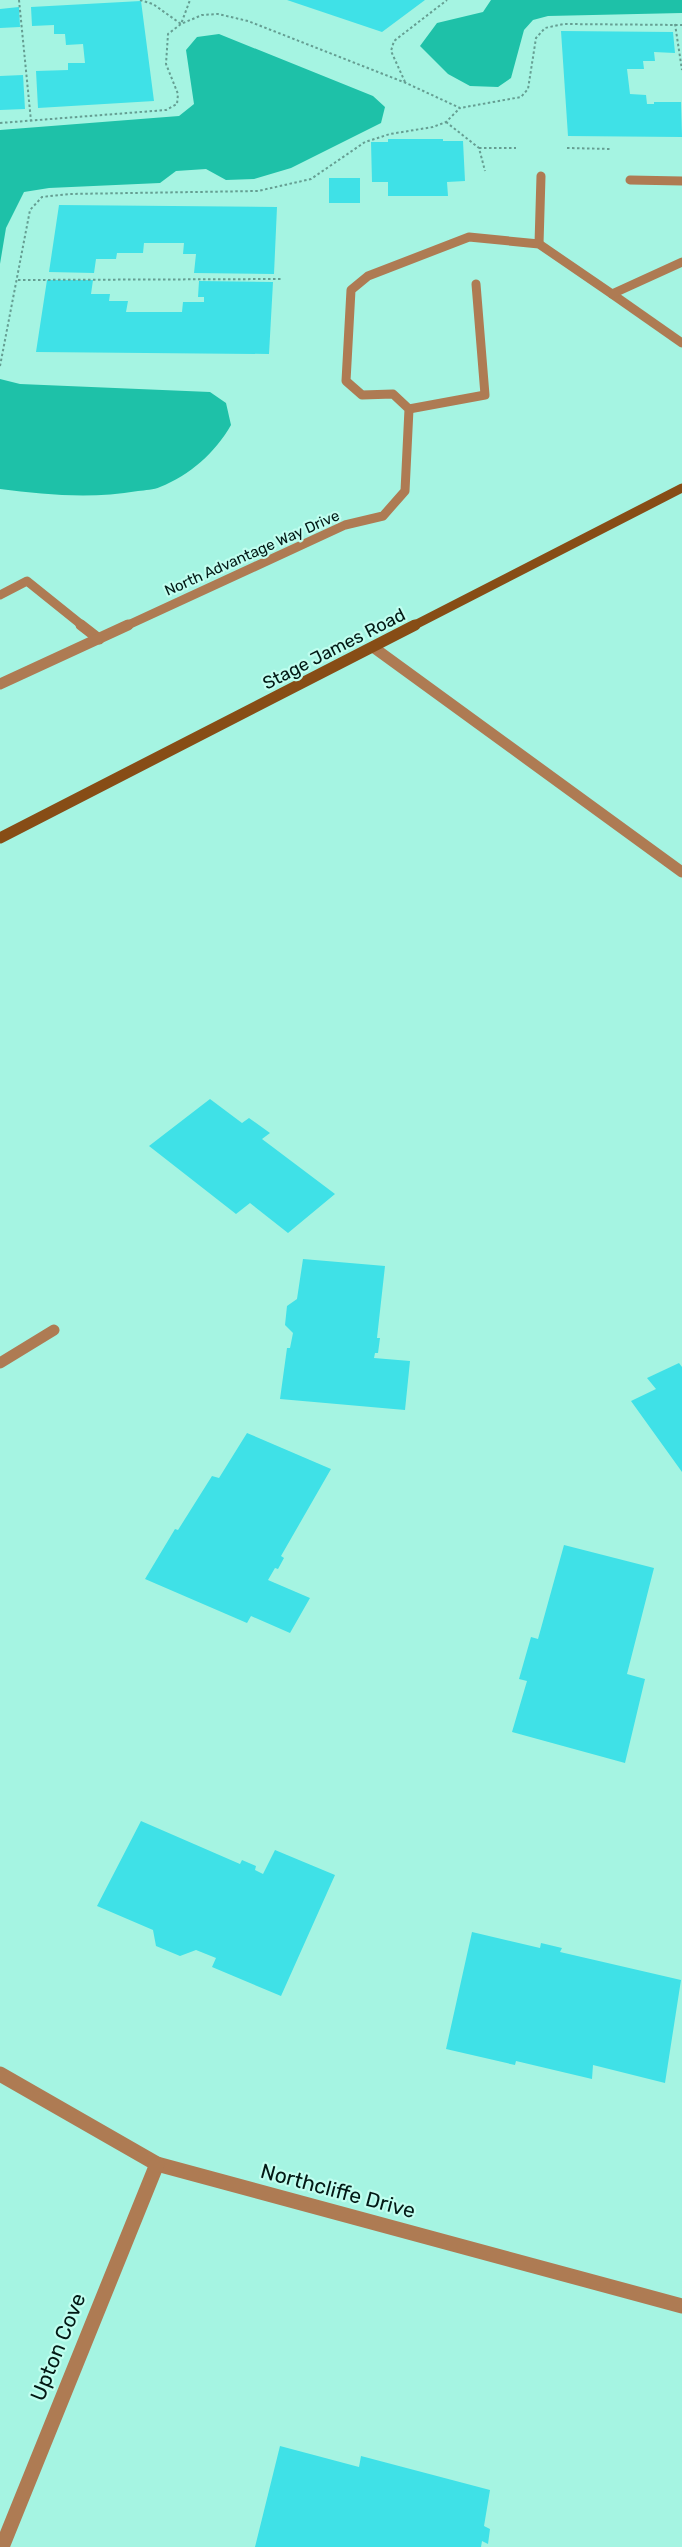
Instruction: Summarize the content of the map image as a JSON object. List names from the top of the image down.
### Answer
{
  "streets": {
    "main road": ["Stage James Road"],
    "street": ["North Advantage Way Drive", "Northcliffe Drive", "Upton Cove"]
  },
  "crossings": [
    ["Northcliffe Drive", "Upton Cove"]
  ]
}
